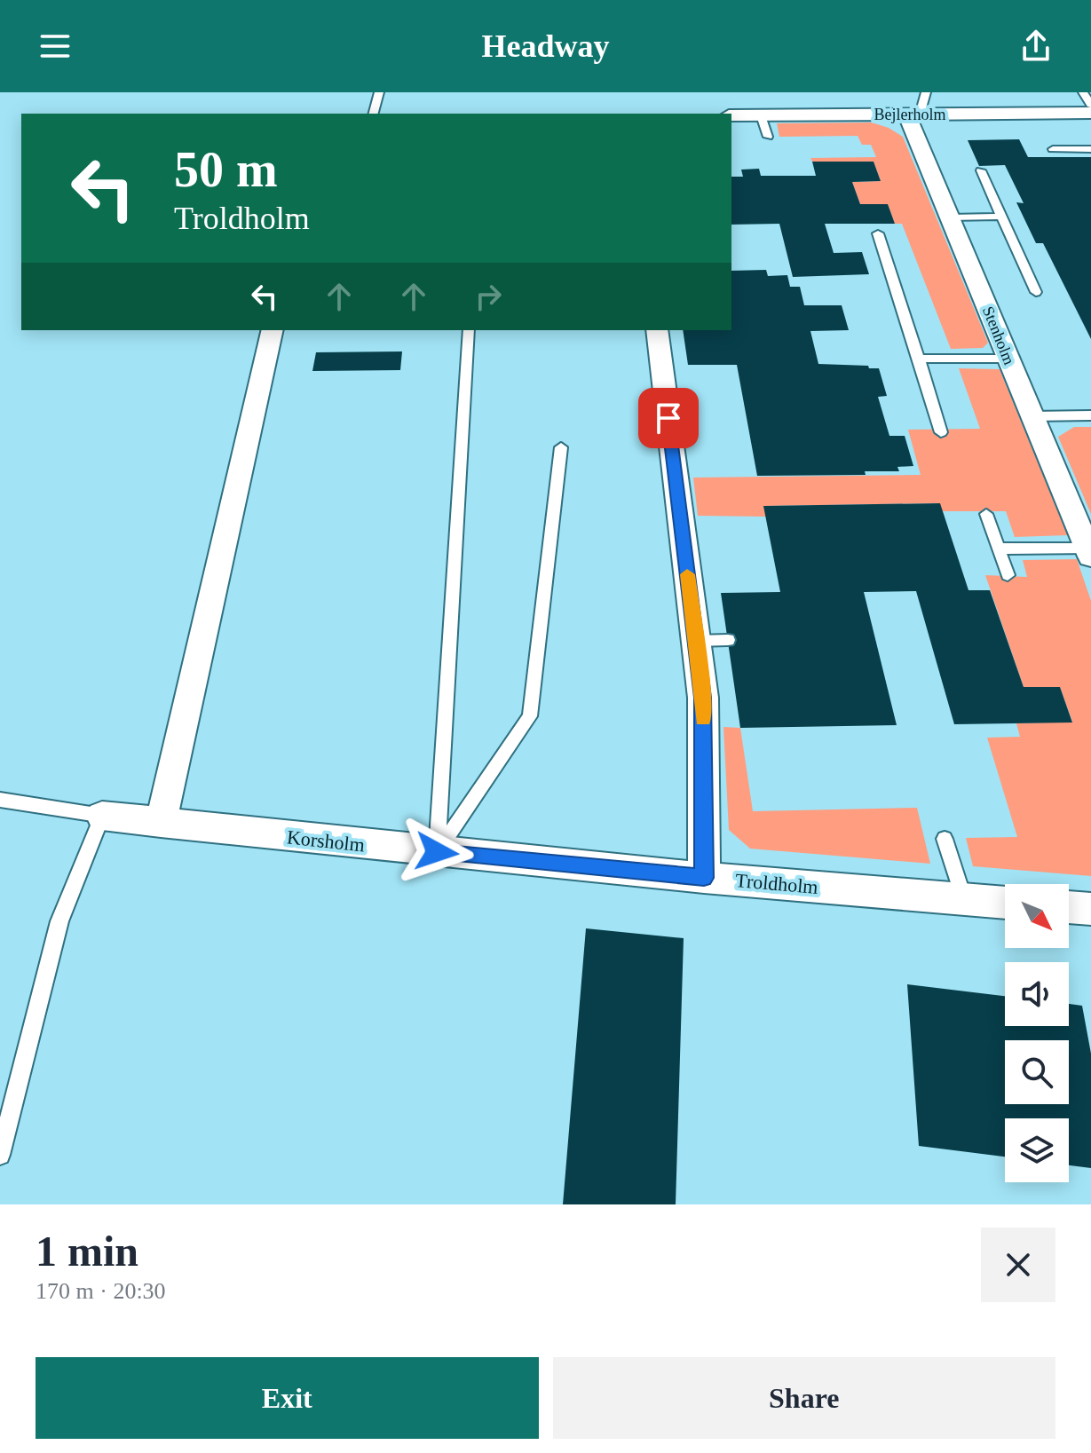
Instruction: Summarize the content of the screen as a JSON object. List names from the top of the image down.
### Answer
{
  "streets": {
    "street": [
      "Bejlerholm",
      "Stenholm",
      "Korsholm",
      "Troldholm"
    ]
  },
  "crossings": [
    ["Bejlerholm", "Stenholm"],
    ["Korsholm", "Troldholm"]
  ],
  "north": "bottom right",
  "page": {
    "header": "Headway",
    "turn": ["50 m", "Troldholm"],
    "heading": ["1 min", "170 m · 20:30"],
    "buttons": ["Exit", "Share"]
  }
}
